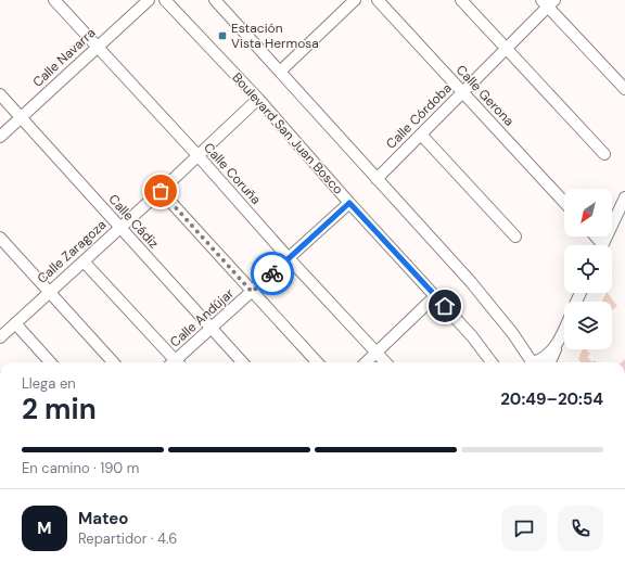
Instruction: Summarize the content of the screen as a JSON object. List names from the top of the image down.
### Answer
{
  "streets": {
    "street": [
      "Calle Navarra",
      "Calle Gerona",
      "Calle Córdoba",
      "Boulevard San Juan Bosco",
      "Calle Coruña",
      "Calle Cádiz",
      "Calle Zaragoza",
      "Calle Andújar"
    ]
  },
  "crossings": [
    ["Calle Navarra", "Calle Coruña"],
    ["Calle Navarra", "Calle Cádiz"],
    ["Calle Gerona", "Calle Córdoba"],
    ["Boulevard San Juan Bosco", "Calle Zaragoza"],
    ["Boulevard San Juan Bosco", "Calle Andújar"],
    ["Calle Coruña", "Calle Zaragoza"],
    ["Calle Coruña", "Calle Andújar"],
    ["Calle Cádiz", "Calle Zaragoza"],
    ["Calle Cádiz", "Calle Andújar"]
  ],
  "places": {
    "transit": ["Estación Vista Hermosa"]
  },
  "north": "bottom left",
  "page": {
    "heading": ["2 min", "Llega en", "20:49–20:54"],
    "panel": ["Mateo", "Repartidor · 4.6"],
    "bar": "En camino · 190 m",
    "round": "M"
  }
}
